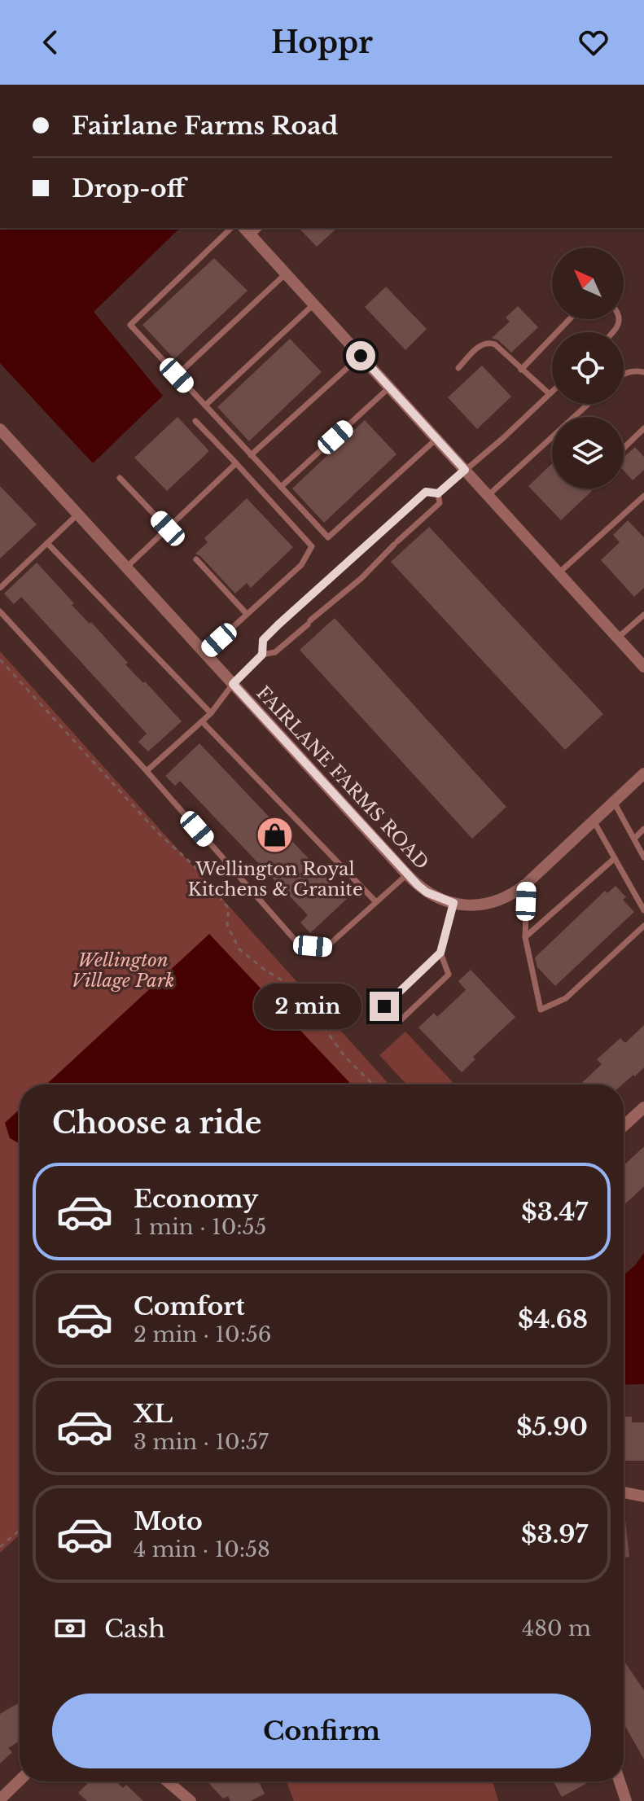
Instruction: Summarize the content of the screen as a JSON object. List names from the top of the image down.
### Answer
{
  "streets": {
    "street": ["FAIRLANE FARMS ROAD"]
  },
  "parks": ["Wellington Village Park"],
  "places": {
    "shop": ["Wellington Royal Kitchens & Granite"]
  },
  "north": "top left",
  "page": {
    "header": "Hoppr",
    "banner": ["Fairlane Farms Road", "Drop-off"],
    "bubble": "2 min",
    "heading": "Choose a ride",
    "list": [
      {
        "name": "Economy",
        "note": "1 min · 10:55",
        "value": "$3.47"
      },
      {
        "name": "Comfort",
        "note": "2 min · 10:56",
        "value": "$4.68"
      },
      {
        "name": "XL",
        "note": "3 min · 10:57",
        "value": "$5.90"
      },
      {
        "name": "Moto",
        "note": "4 min · 10:58",
        "value": "$3.97"
      }
    ],
    "pay": ["Cash", "480 m"],
    "buttons": "Confirm"
  }
}
